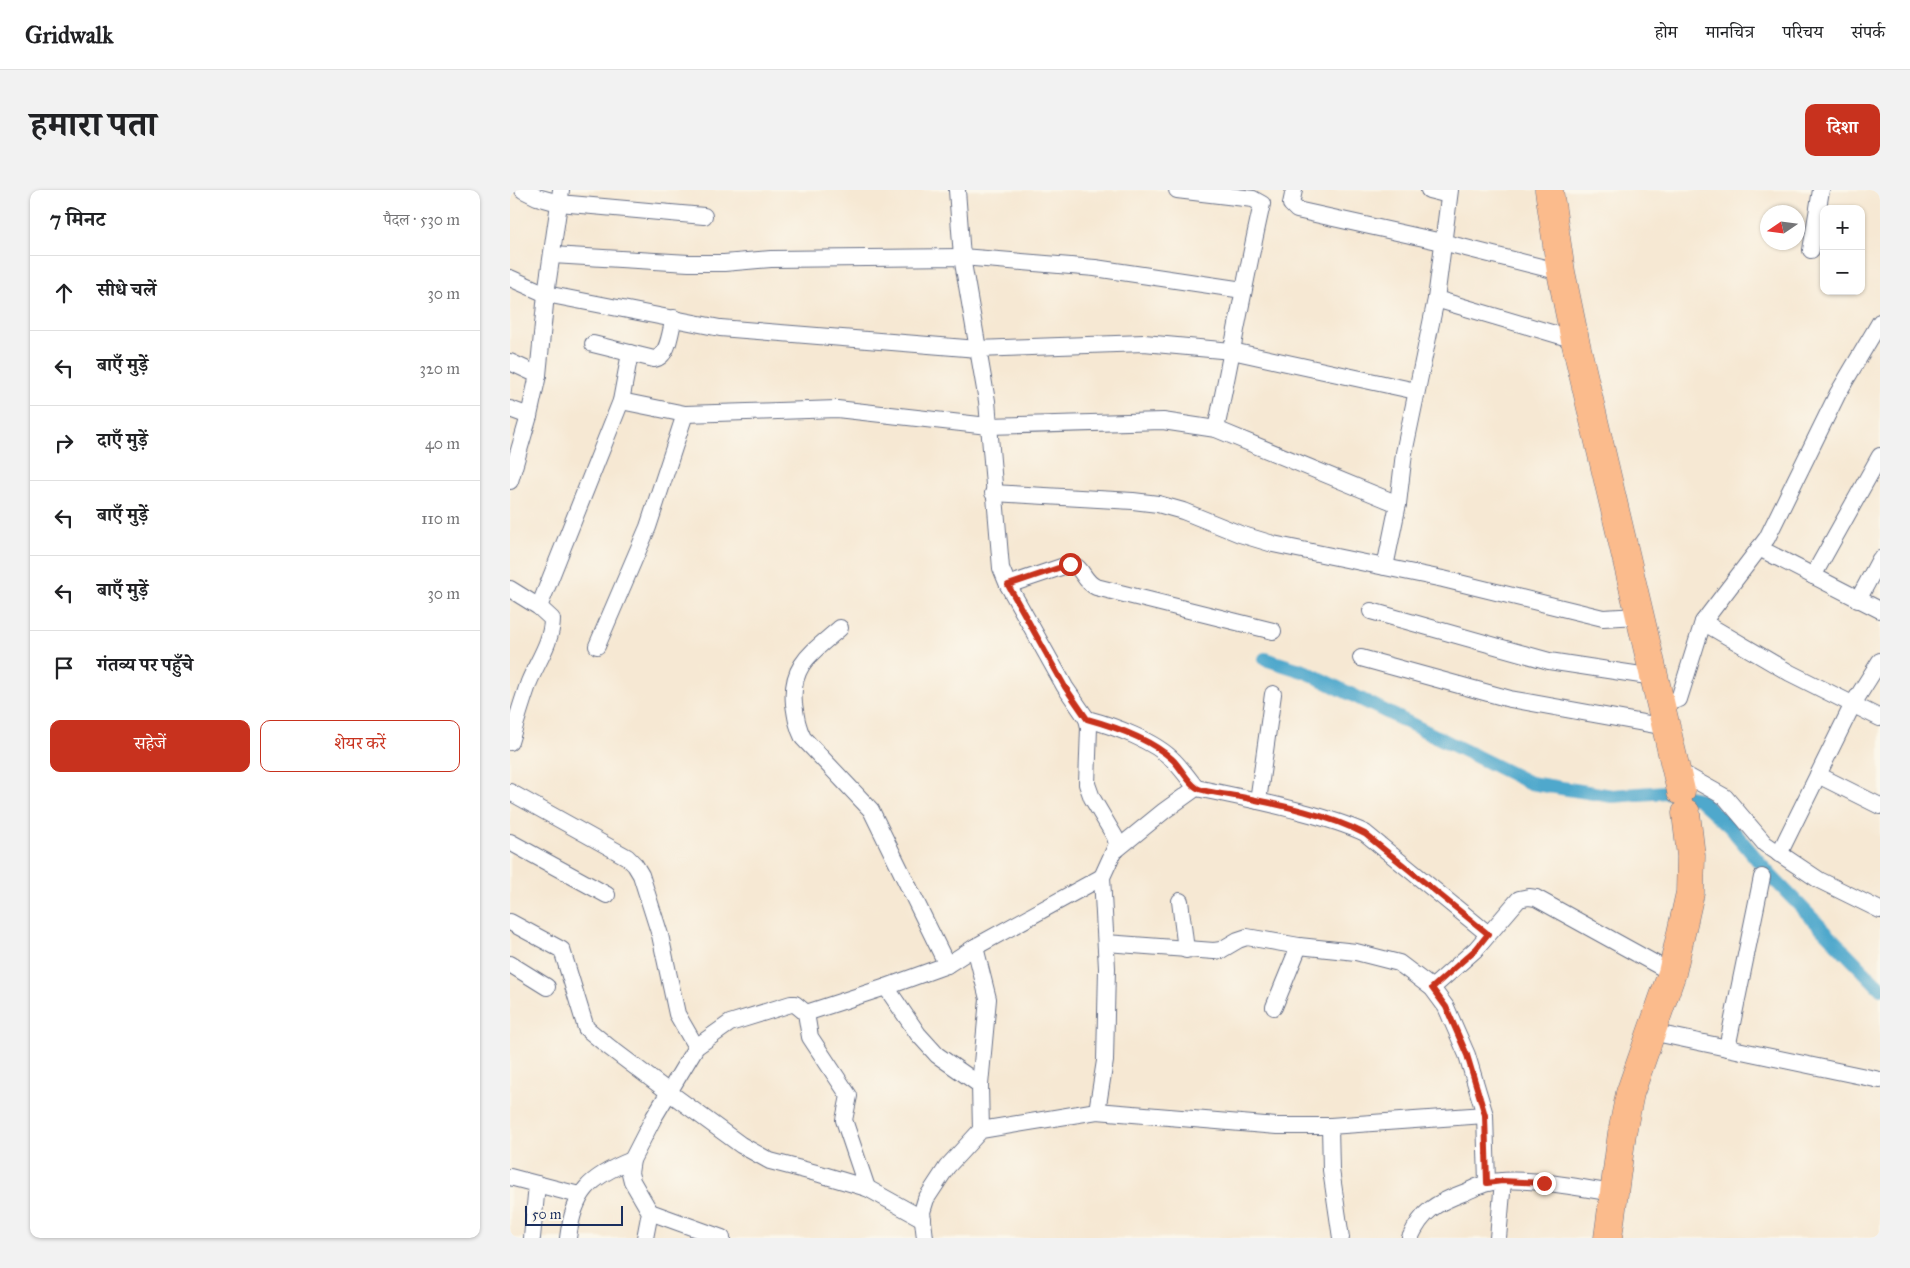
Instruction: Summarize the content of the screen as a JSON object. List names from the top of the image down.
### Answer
{
  "scale_bar": "50 m",
  "north": "left",
  "page": {
    "header": "Gridwalk",
    "nav": [
      "होम",
      "मानचित्र",
      "परिचय",
      "संपर्क"
    ],
    "title": "हमारा पता",
    "buttons": [
      "दिशा",
      ["सहेजें", "शेयर करें"]
    ],
    "heading": ["7 मिनट", "पैदल · 530 m"],
    "map_buttons": ["+", "−"],
    "list": [
      ["सीधे चलें", "30 m"],
      ["बाएँ मुड़ें", "320 m"],
      ["दाएँ मुड़ें", "40 m"],
      ["बाएँ मुड़ें", "110 m"],
      ["बाएँ मुड़ें", "30 m"],
      "गंतव्य पर पहुँचे"
    ],
    "scale": "50 m"
  }
}
